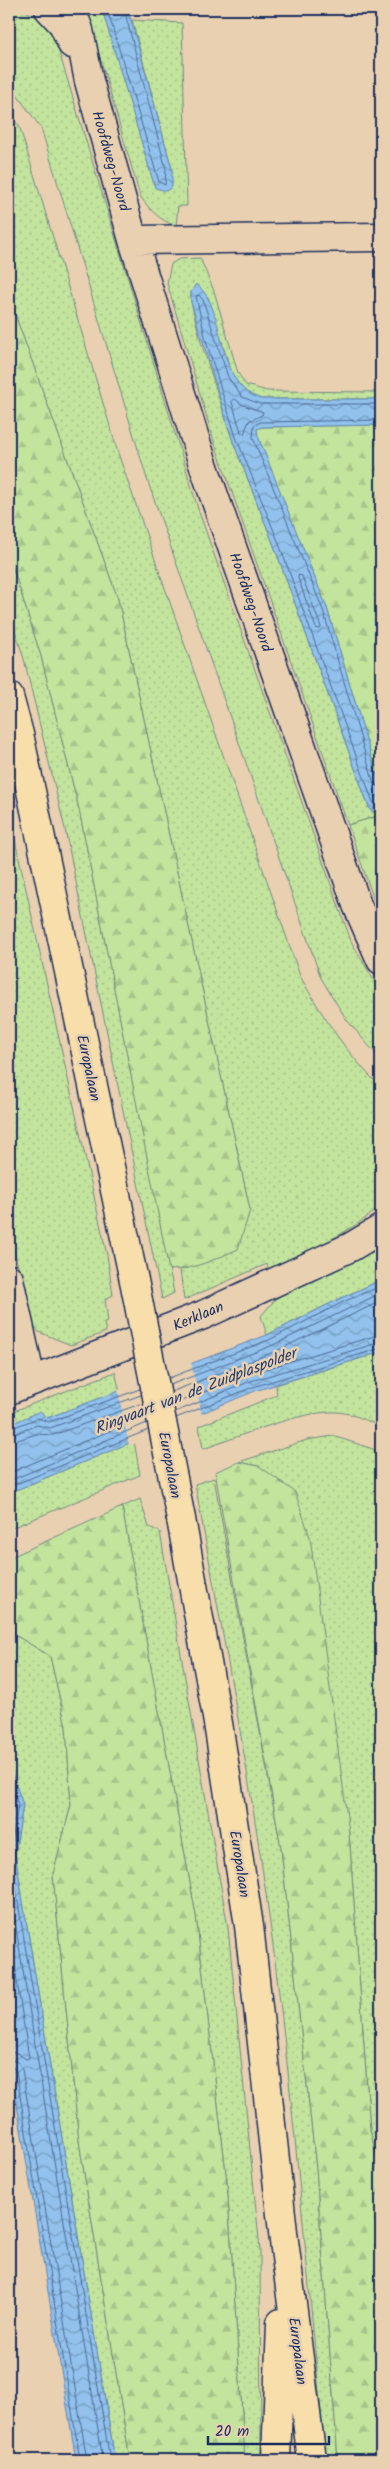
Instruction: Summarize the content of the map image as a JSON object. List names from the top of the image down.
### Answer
{
  "streets": {
    "main road": ["Europalaan"],
    "street": ["Hoofdweg-Noord", "Kerklaan"]
  },
  "water": ["Ringvaart van de Zuidplaspolder"],
  "scale_bar": "20 m"
}
